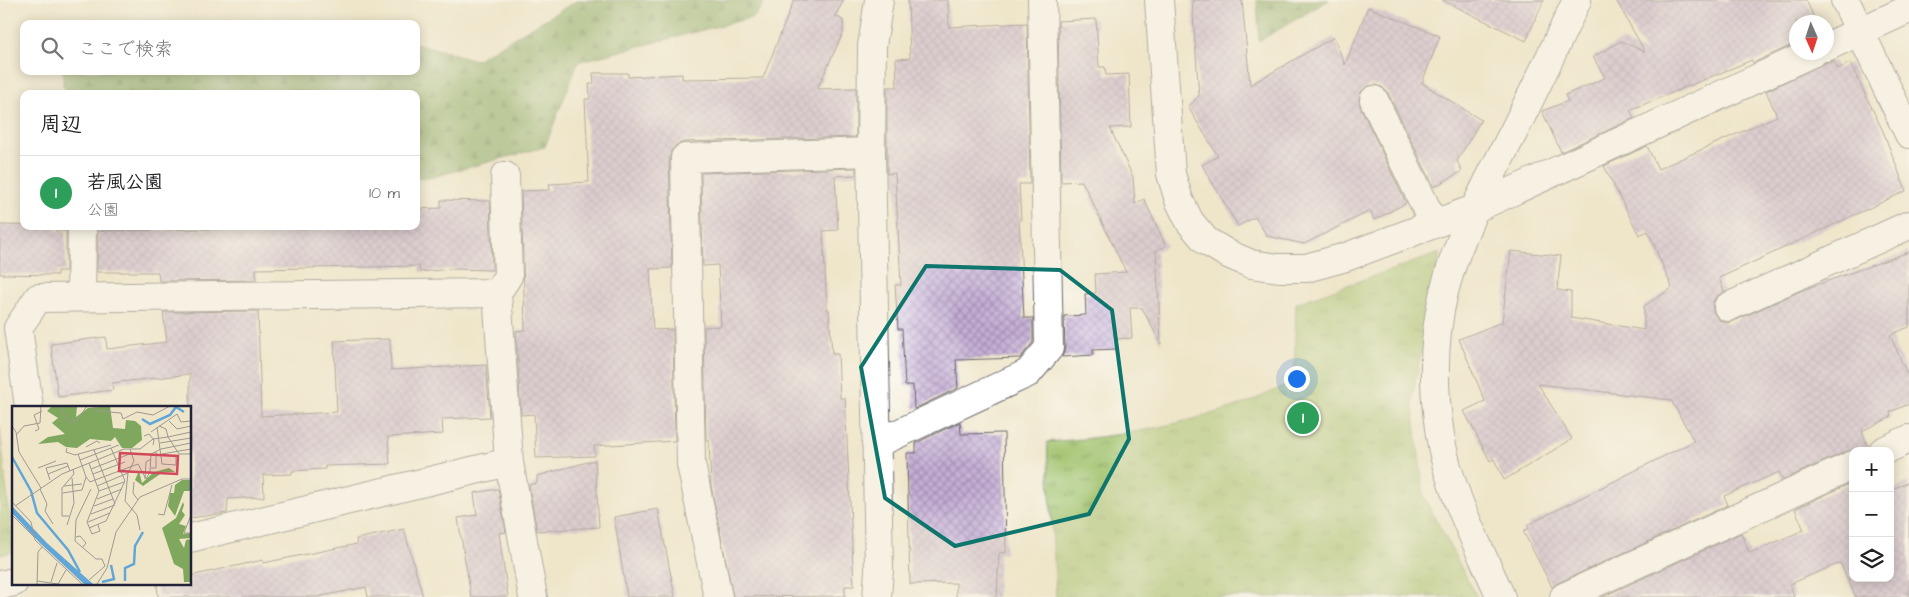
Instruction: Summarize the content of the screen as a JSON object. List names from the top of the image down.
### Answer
{
  "north": "bottom",
  "page": {
    "search": "ここで検索",
    "heading": "周辺",
    "list": [
      {
        "mark": "1",
        "name": "若風公園",
        "note": "公園",
        "value": "10 m"
      }
    ],
    "pins": "1",
    "map_buttons": ["+", "−"]
  }
}
